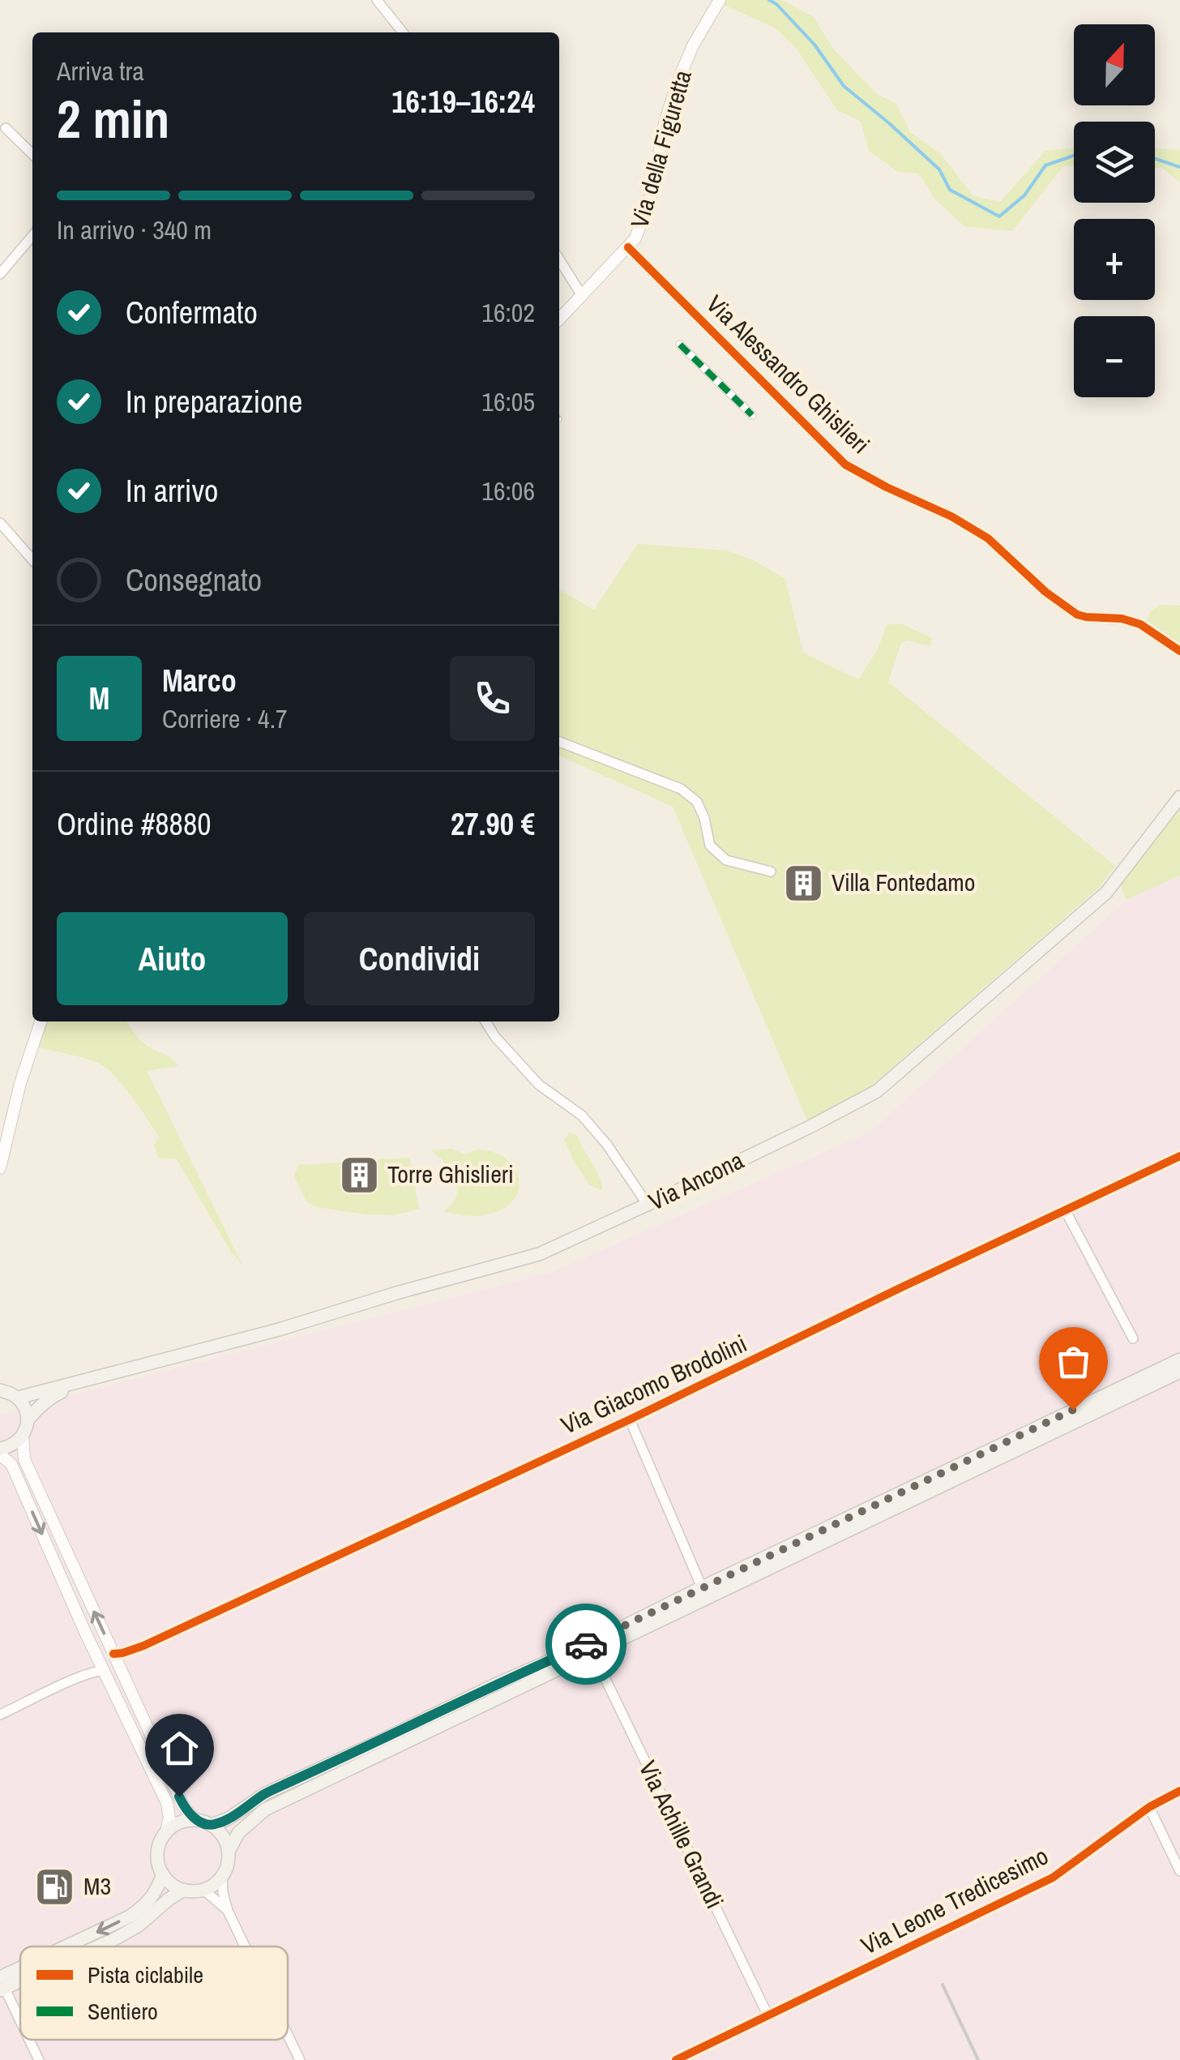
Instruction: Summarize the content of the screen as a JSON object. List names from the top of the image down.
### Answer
{
  "streets": {
    "main road": ["Via Ancona"],
    "street": [
      "Via della Figuretta",
      "Via Alessandro Ghislieri",
      "Via Giacomo Brodolini",
      "Via Achille Grandi",
      "Via Leone Tredicesimo"
    ]
  },
  "crossings": [
    ["Via della Figuretta", "Via Alessandro Ghislieri"],
    ["Via Achille Grandi", "Via Leone Tredicesimo"]
  ],
  "places": {
    "building": ["Villa Fontedamo", "Torre Ghislieri"],
    "fuel station": ["M3"]
  },
  "legend": ["Pista ciclabile", "Sentiero"],
  "north": "top",
  "page": {
    "map_buttons": ["+", "−"],
    "heading": ["2 min", "Arriva tra", "16:19–16:24"],
    "panel": [
      "Marco",
      "Corriere · 4.7",
      "Ordine #8880",
      "27.90 €"
    ],
    "bar": "In arrivo · 340 m",
    "list": [
      ["Confermato", "16:02"],
      ["In preparazione", "16:05"],
      ["In arrivo", "16:06"],
      "Consegnato"
    ],
    "round": "M",
    "buttons": ["Aiuto", "Condividi"]
  }
}
